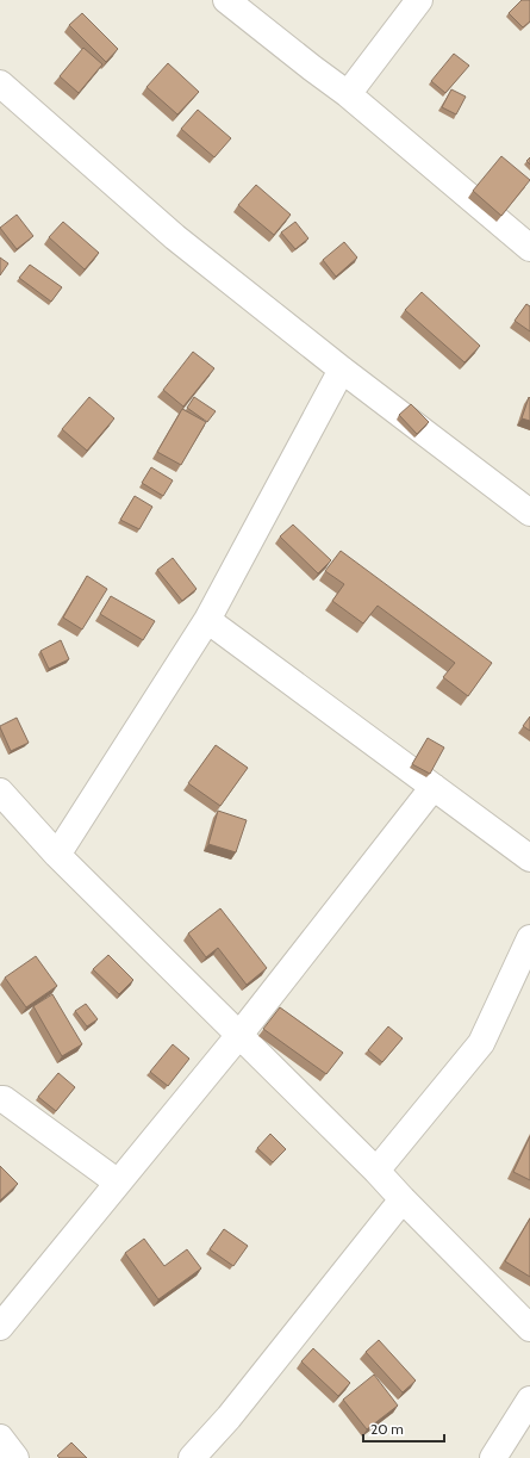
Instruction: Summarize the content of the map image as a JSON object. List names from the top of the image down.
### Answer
{
  "scale_bar": "20 m"
}
